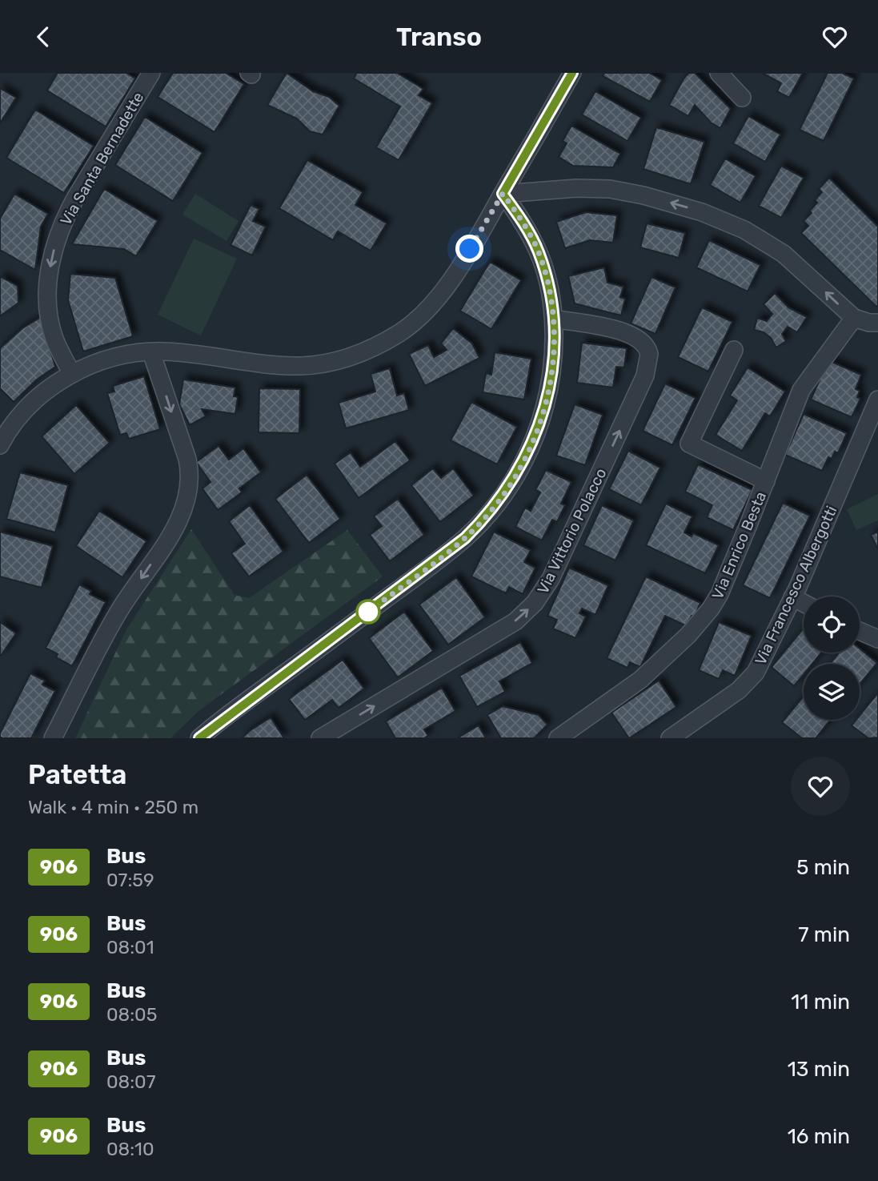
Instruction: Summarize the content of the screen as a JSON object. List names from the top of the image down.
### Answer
{
  "streets": {
    "street": [
      "Via Santa Bernadette",
      "Via Vittorio Polacco",
      "Via Enrico Besta",
      "Via Francesco Albergotti"
    ]
  },
  "one_way": ["Via Santa Bernadette"],
  "lines": ["bus line 906"],
  "page": {
    "header": "Transo",
    "heading": ["Patetta", "Walk · 4 min · 250 m"],
    "list": [
      {
        "mark": "906",
        "name": "Bus",
        "note": "07:59",
        "value": "5 min"
      },
      {
        "mark": "906",
        "name": "Bus",
        "note": "08:01",
        "value": "7 min"
      },
      {
        "mark": "906",
        "name": "Bus",
        "note": "08:05",
        "value": "11 min"
      },
      {
        "mark": "906",
        "name": "Bus",
        "note": "08:07",
        "value": "13 min"
      },
      {
        "mark": "906",
        "name": "Bus",
        "note": "08:10",
        "value": "16 min"
      }
    ]
  }
}
